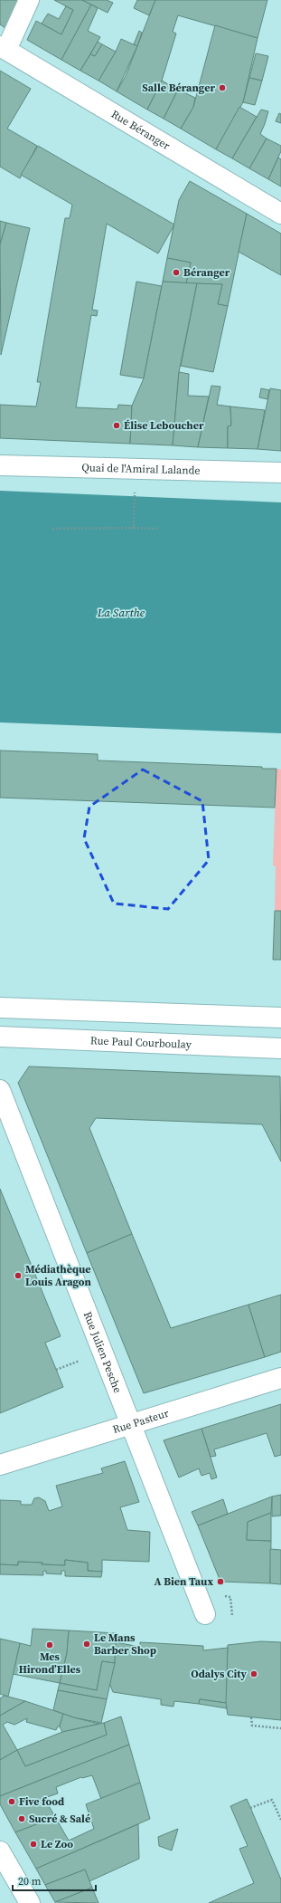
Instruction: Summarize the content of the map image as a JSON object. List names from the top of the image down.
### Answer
{
  "streets": {
    "street": [
      "Rue Béranger",
      "Quai de l'Amiral Lalande",
      "Rue Paul Courboulay",
      "Rue Julien Pesche",
      "Rue Pasteur"
    ]
  },
  "crossings": [
    ["Rue Julien Pesche", "Rue Pasteur"]
  ],
  "water": ["La Sarthe"],
  "places": [
    "Salle Béranger",
    "Béranger",
    "Élise Leboucher",
    "Médiathèque Louis Aragon",
    "A Bien Taux",
    "Le Mans Barber Shop",
    "Mes Hirond’Elles",
    "Odalys City",
    "Five food",
    "Sucré & Salé",
    "Le Zoo"
  ],
  "scale_bar": "20 m"
}
